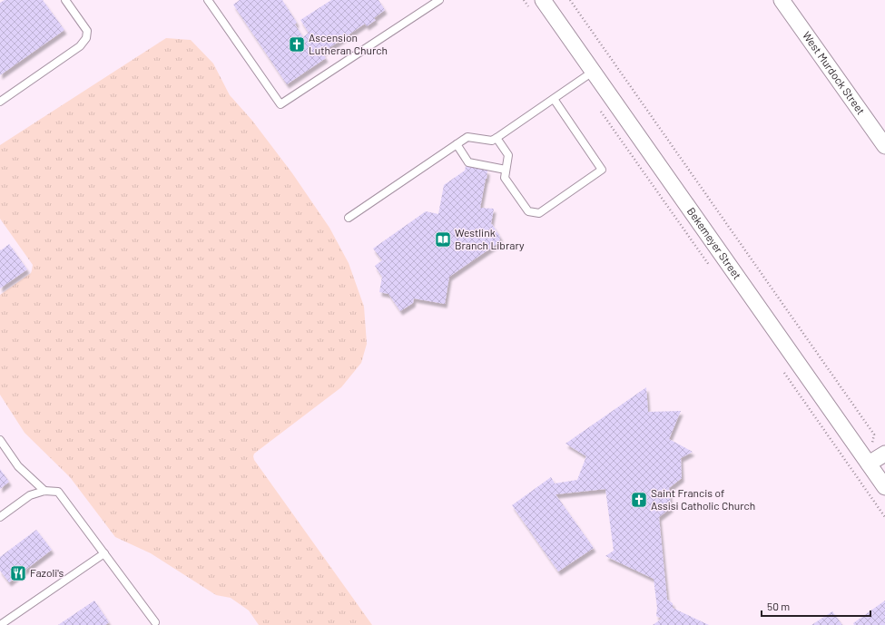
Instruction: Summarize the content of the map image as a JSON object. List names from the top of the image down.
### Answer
{
  "streets": {
    "street": ["West Murdock Street", "Bekemeyer Street"]
  },
  "places": {
    "church": ["Ascension Lutheran Church", "Saint Francis of Assisi Catholic Church"],
    "library": ["Westlink Branch Library"],
    "restaurant": ["Fazoli's"]
  },
  "scale_bar": "50 m"
}
